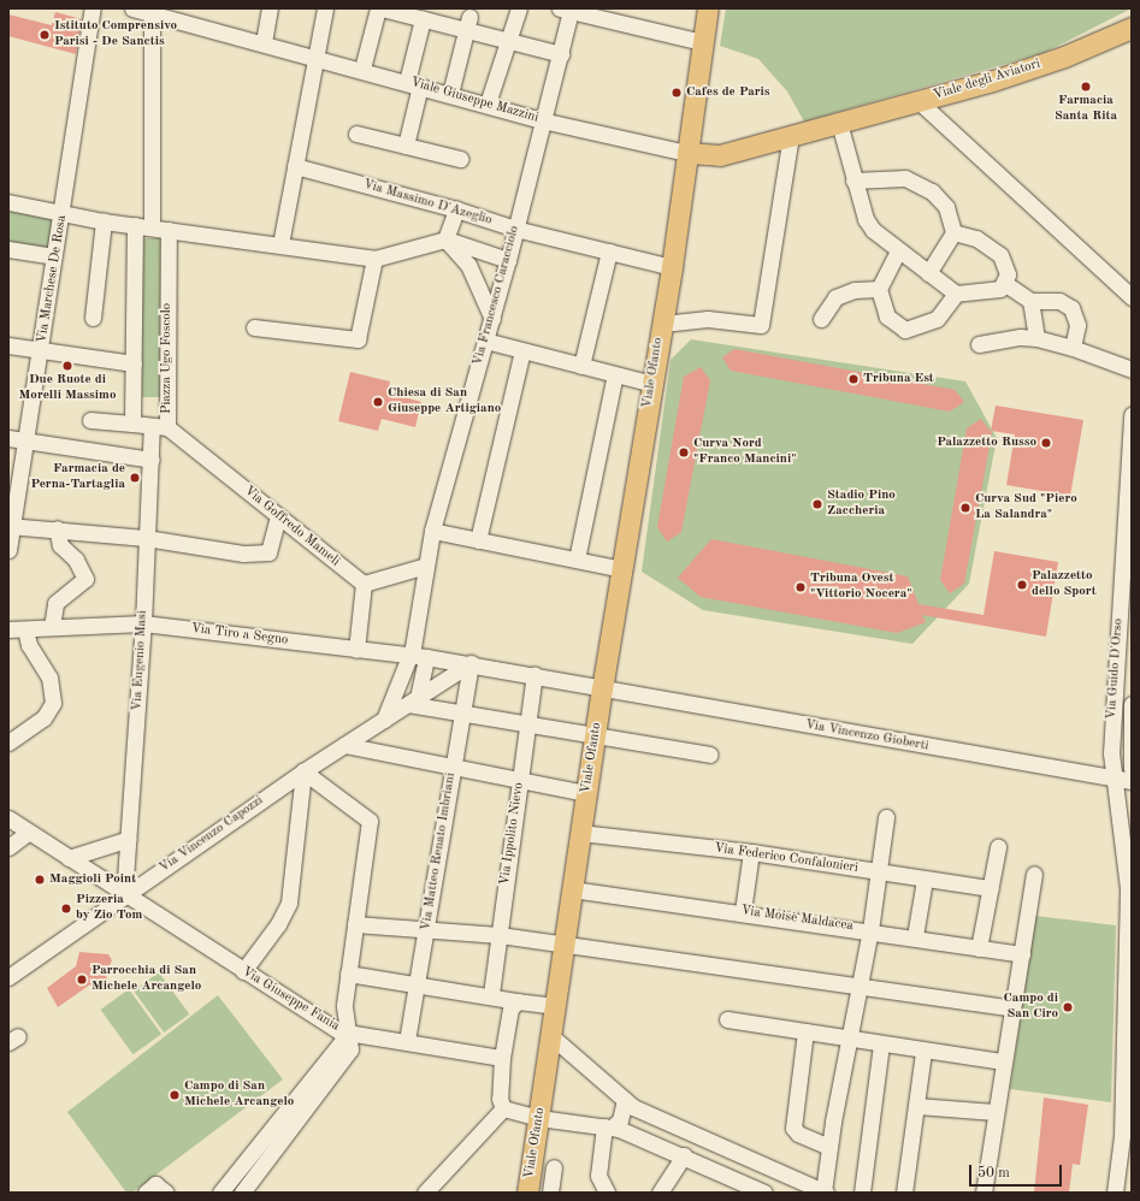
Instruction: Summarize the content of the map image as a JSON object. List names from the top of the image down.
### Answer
{
  "streets": {
    "main road": ["Viale degli Aviatori", "Viale Ofanto"],
    "street": [
      "Viale Giuseppe Mazzini",
      "Via Massimo D'Azeglio",
      "Via Marchese De Rosa",
      "Via Francesco Caracciolo",
      "Piazza Ugo Foscolo",
      "Via Goffredo Mameli",
      "Via Tiro a Segno",
      "Via Eugenio Masi",
      "Via Guido D'Orso",
      "Via Vincenzo Gioberti",
      "Via Ippolito Nievo",
      "Via Vincenzo Capozzi",
      "Via Matteo Renato Imbriani",
      "Via Federico Confalonieri",
      "Via Moisè Maldacea",
      "Via Giuseppe Fania"
    ]
  },
  "crossings": [
    ["Viale degli Aviatori", "Viale Giuseppe Mazzini"],
    ["Viale degli Aviatori", "Viale Ofanto"],
    ["Viale Giuseppe Mazzini", "Via Francesco Caracciolo"],
    ["Viale Giuseppe Mazzini", "Viale Ofanto"],
    ["Via Massimo D'Azeglio", "Via Francesco Caracciolo"],
    ["Via Massimo D'Azeglio", "Viale Ofanto"],
    ["Via Francesco Caracciolo", "Via Tiro a Segno"],
    ["Via Francesco Caracciolo", "Via Vincenzo Capozzi"],
    ["Piazza Ugo Foscolo", "Via Goffredo Mameli"],
    ["Piazza Ugo Foscolo", "Via Eugenio Masi"],
    ["Viale Ofanto", "Via Vincenzo Gioberti"],
    ["Viale Ofanto", "Via Federico Confalonieri"],
    ["Viale Ofanto", "Via Moisè Maldacea"],
    ["Via Tiro a Segno", "Via Eugenio Masi"],
    ["Via Tiro a Segno", "Via Vincenzo Gioberti"],
    ["Via Tiro a Segno", "Via Ippolito Nievo"],
    ["Via Tiro a Segno", "Via Vincenzo Capozzi"],
    ["Via Tiro a Segno", "Via Matteo Renato Imbriani"],
    ["Via Eugenio Masi", "Via Vincenzo Capozzi"],
    ["Via Eugenio Masi", "Via Giuseppe Fania"],
    ["Via Guido D'Orso", "Via Vincenzo Gioberti"],
    ["Via Vincenzo Gioberti", "Via Ippolito Nievo"],
    ["Via Vincenzo Capozzi", "Via Matteo Renato Imbriani"],
    ["Via Vincenzo Capozzi", "Via Giuseppe Fania"],
    ["Via Matteo Renato Imbriani", "Via Giuseppe Fania"]
  ],
  "places": [
    "Istituto Comprensivo Parisi - De Sanctis",
    "Farmacia Santa Rita",
    "Cafes de Paris",
    "Due Ruote di Morelli Massimo",
    "Tribuna Est",
    "Chiesa di San Giuseppe Artigiano",
    "Palazzetto Russo",
    "Curva Nord \"Franco Mancini\"",
    "Farmacia de Perna-Tartaglia",
    "Stadio Pino Zaccheria",
    "Curva Sud \"Piero La Salandra\"",
    "Palazzetto dello Sport",
    "Tribuna Ovest \"Vittorio Nocera\"",
    "Maggioli Point",
    "Pizzeria by Zio Tom",
    "Parrocchia di San Michele Arcangelo",
    "Campo di San Ciro",
    "Campo di San Michele Arcangelo"
  ],
  "scale_bar": "50 m"
}
